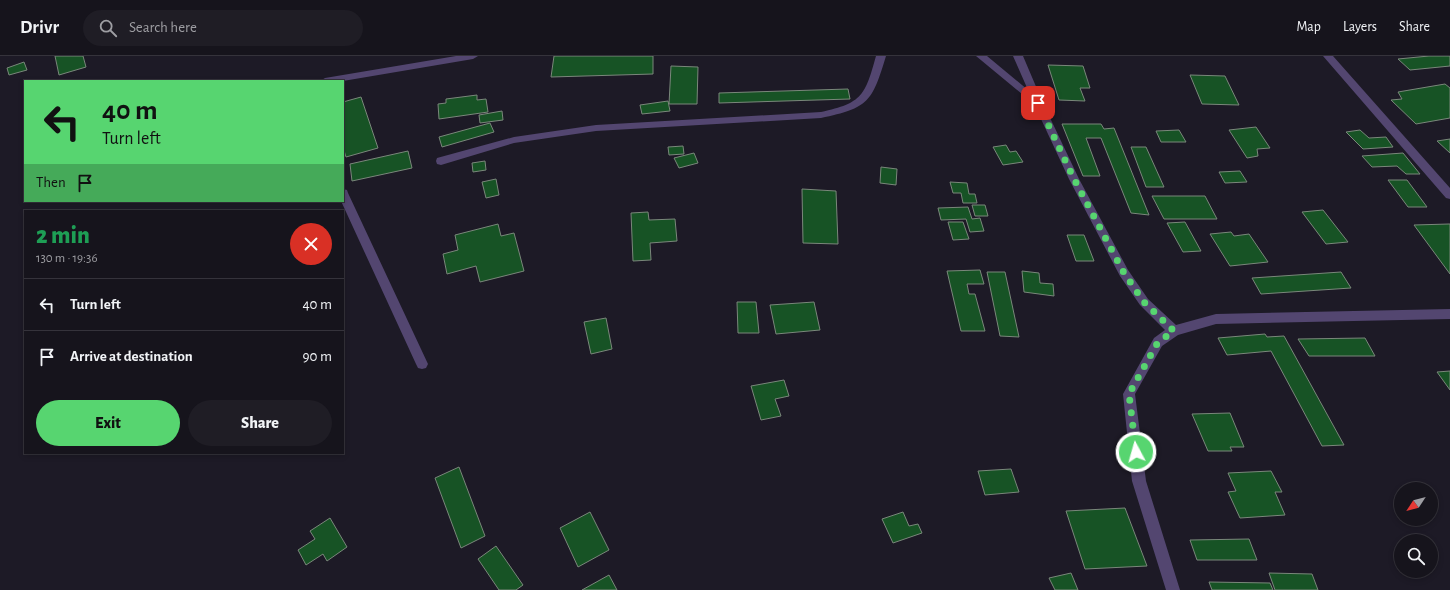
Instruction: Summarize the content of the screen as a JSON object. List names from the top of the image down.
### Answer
{
  "north": "bottom left",
  "page": {
    "header": "Drivr",
    "search": "Search here",
    "nav": ["Map", "Layers", "Share"],
    "turn": ["40 m", "Turn left"],
    "then": "Then",
    "heading": ["2 min", "130 m · 19:36"],
    "list": [
      {
        "name": "Turn left",
        "value": "40 m"
      },
      {
        "name": "Arrive at destination",
        "value": "90 m"
      }
    ],
    "buttons": ["Exit", "Share"]
  }
}
